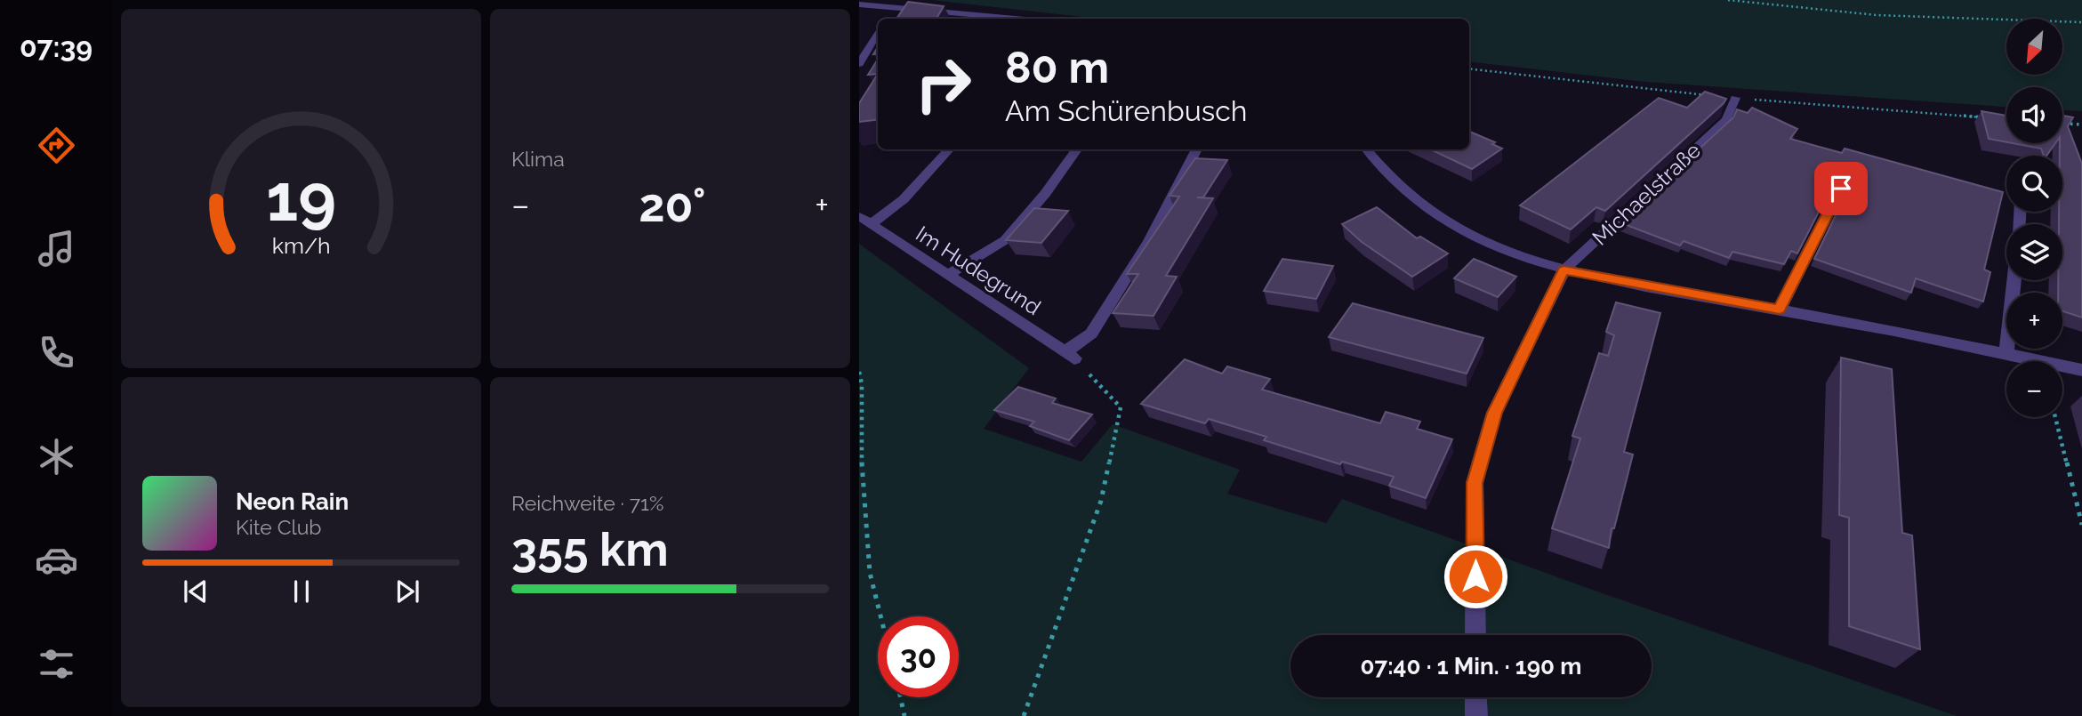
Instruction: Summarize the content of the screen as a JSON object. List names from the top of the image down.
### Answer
{
  "streets": {
    "street": ["Michaelstraße", "Im Hudegrund"]
  },
  "north": "bottom left",
  "page": {
    "tabs": "07:39",
    "tile": [
      "Klima",
      ["Reichweite · 71%", "355 km"]
    ],
    "map_buttons": ["+", "−"],
    "turn": ["80 m", "Am Schürenbusch"],
    "heat": ["−", "20°", "+"],
    "song": ["Neon Rain", "Kite Club"],
    "limit": "30",
    "trip": "07:40 · 1 Min. · 190 m",
    "gauge": ["19", "km/h"]
  }
}
